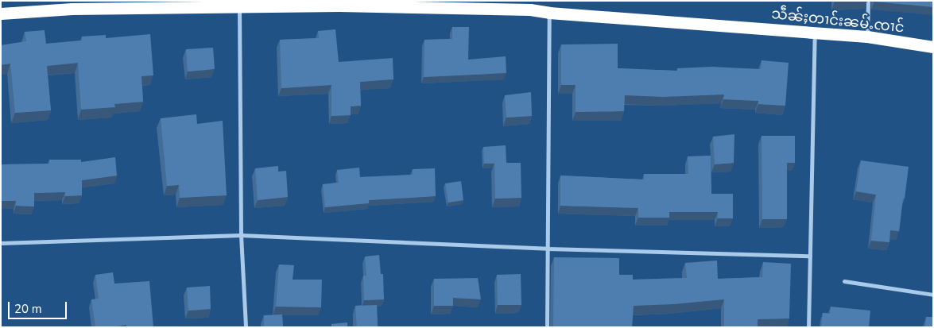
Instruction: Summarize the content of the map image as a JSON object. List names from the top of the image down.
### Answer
{
  "streets": {
    "highway": ["သဵၼ်ႈတၢင်းၼမ်ႉၸၢင်"]
  },
  "scale_bar": "20 m"
}
